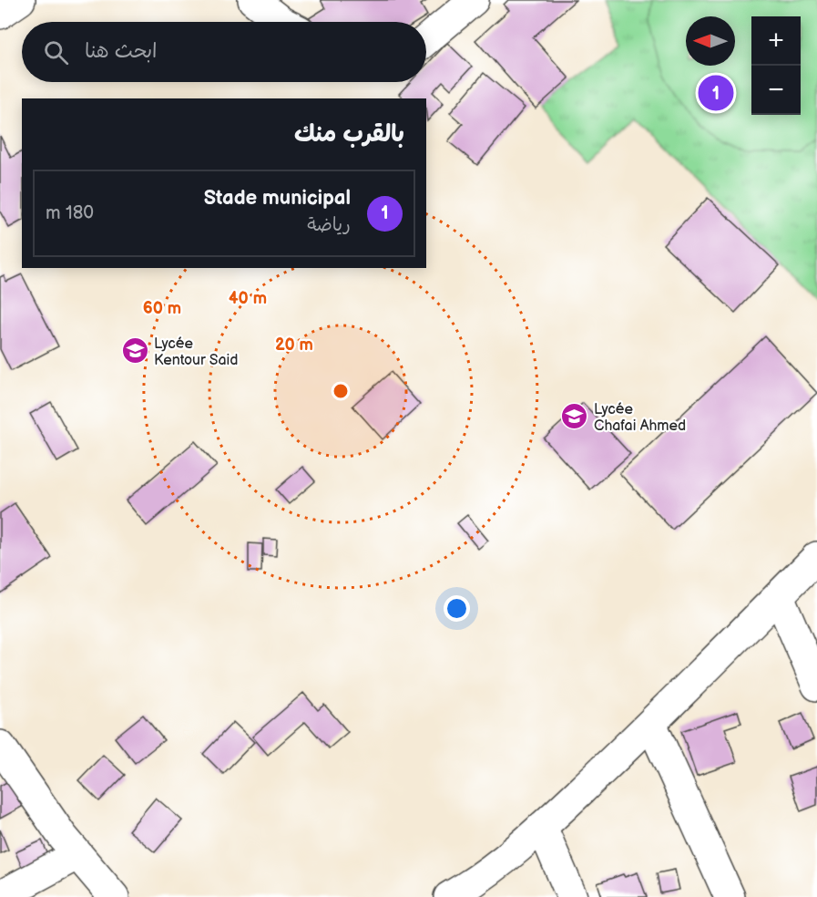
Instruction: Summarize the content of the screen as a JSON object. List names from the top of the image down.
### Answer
{
  "places": {
    "school or university": ["Lycée Kentour Said", "Lycée Chafai Ahmed"]
  },
  "north": "left",
  "page": {
    "map_buttons": ["+", "−"],
    "search": "ابحث هنا",
    "pins": "1",
    "heading": "بالقرب منك",
    "list": [
      {
        "mark": "1",
        "name": "Stade municipal",
        "note": "رياضة",
        "value": "180 m"
      }
    ]
  },
  "rings": ["40 m", "60 m", "20 m"]
}
